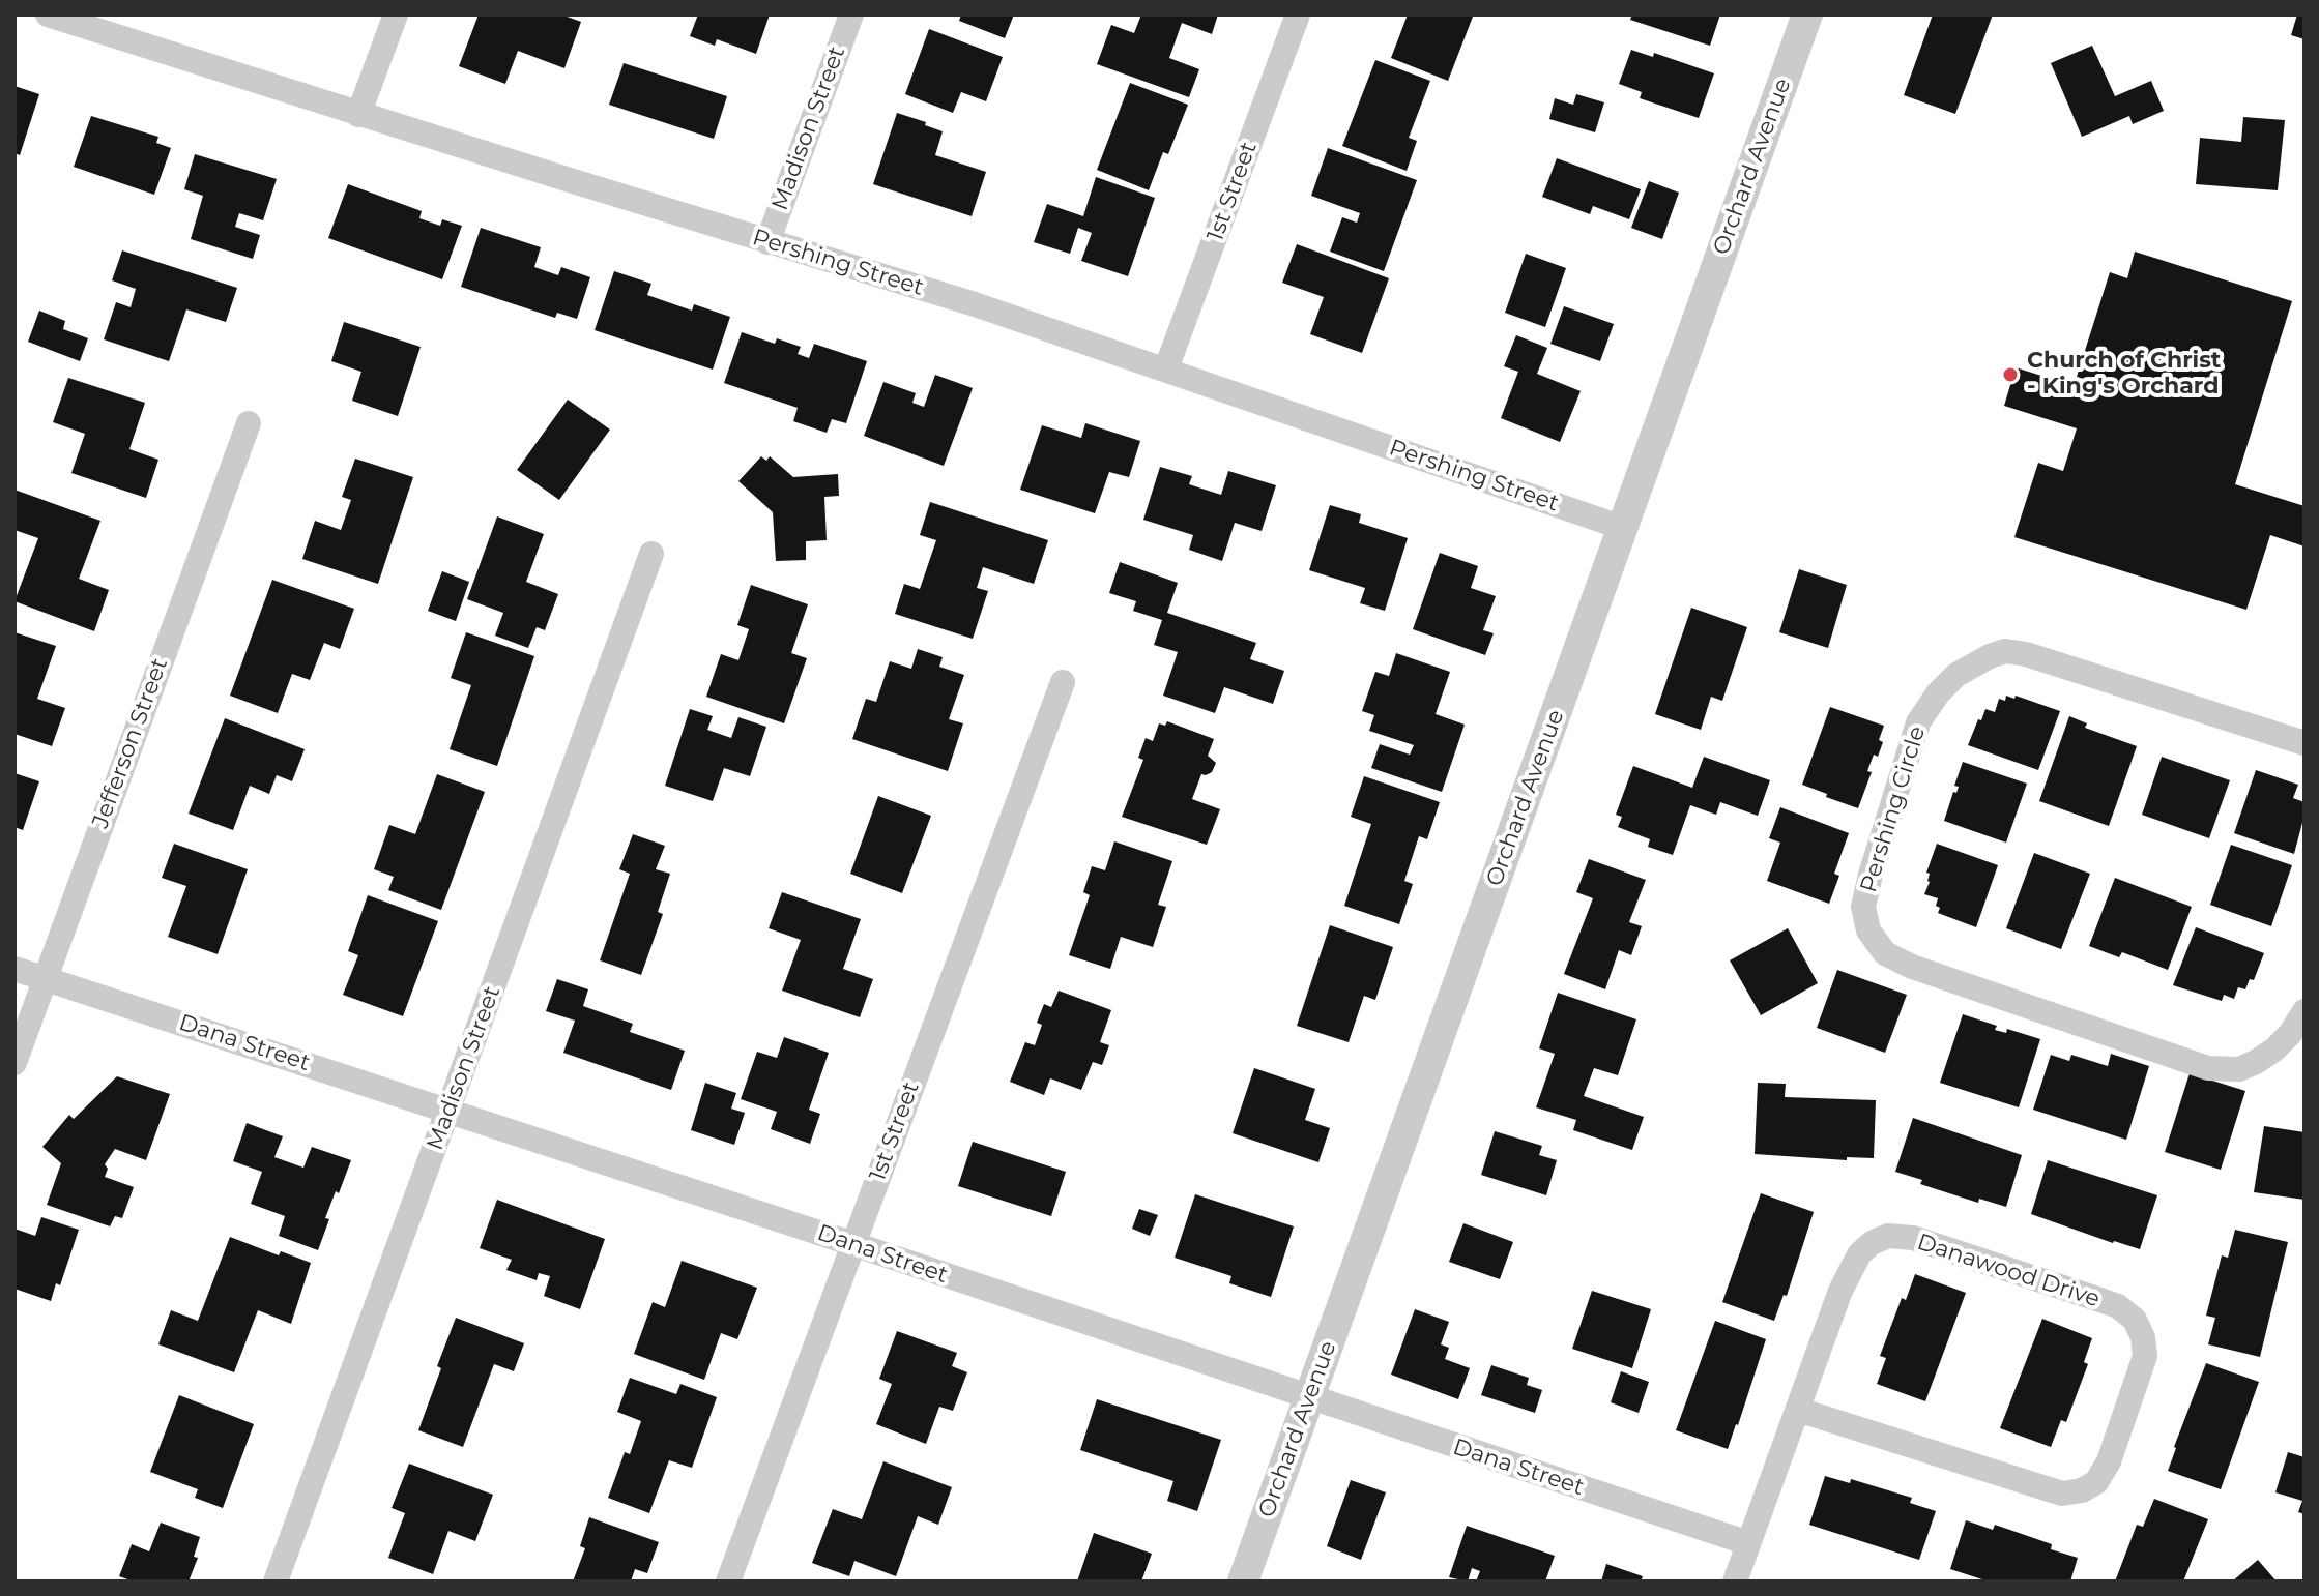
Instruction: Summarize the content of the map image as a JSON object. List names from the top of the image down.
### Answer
{
  "streets": {
    "street": [
      "Madison Street",
      "Orchard Avenue",
      "1st Street",
      "Pershing Street",
      "Jefferson Street",
      "Pershing Circle",
      "Dana Street",
      "Danawood Drive"
    ]
  },
  "crossings": [
    ["Madison Street", "Pershing Street"],
    ["Madison Street", "Dana Street"],
    ["Orchard Avenue", "Pershing Street"],
    ["Orchard Avenue", "Dana Street"],
    ["1st Street", "Pershing Street"],
    ["1st Street", "Dana Street"],
    ["Jefferson Street", "Dana Street"],
    ["Dana Street", "Danawood Drive"]
  ],
  "places": ["Church of Christ - King's Orchard"]
}
